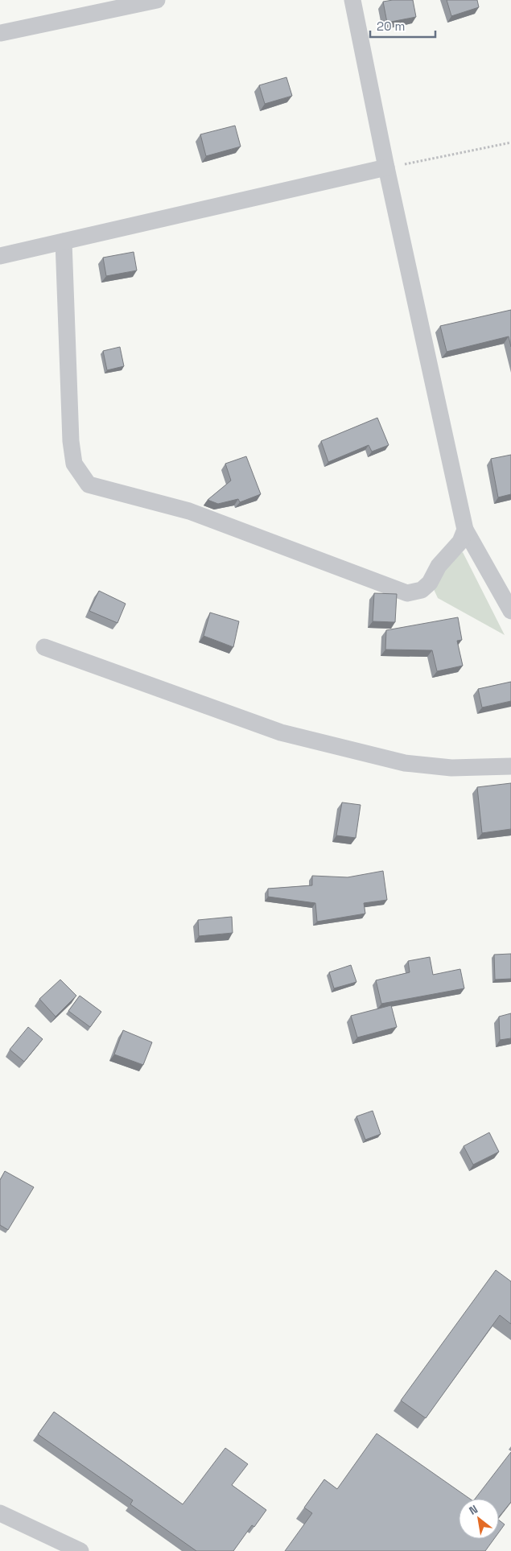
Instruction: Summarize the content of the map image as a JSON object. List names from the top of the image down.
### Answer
{
  "scale_bar": "20 m",
  "north": "top left"
}
